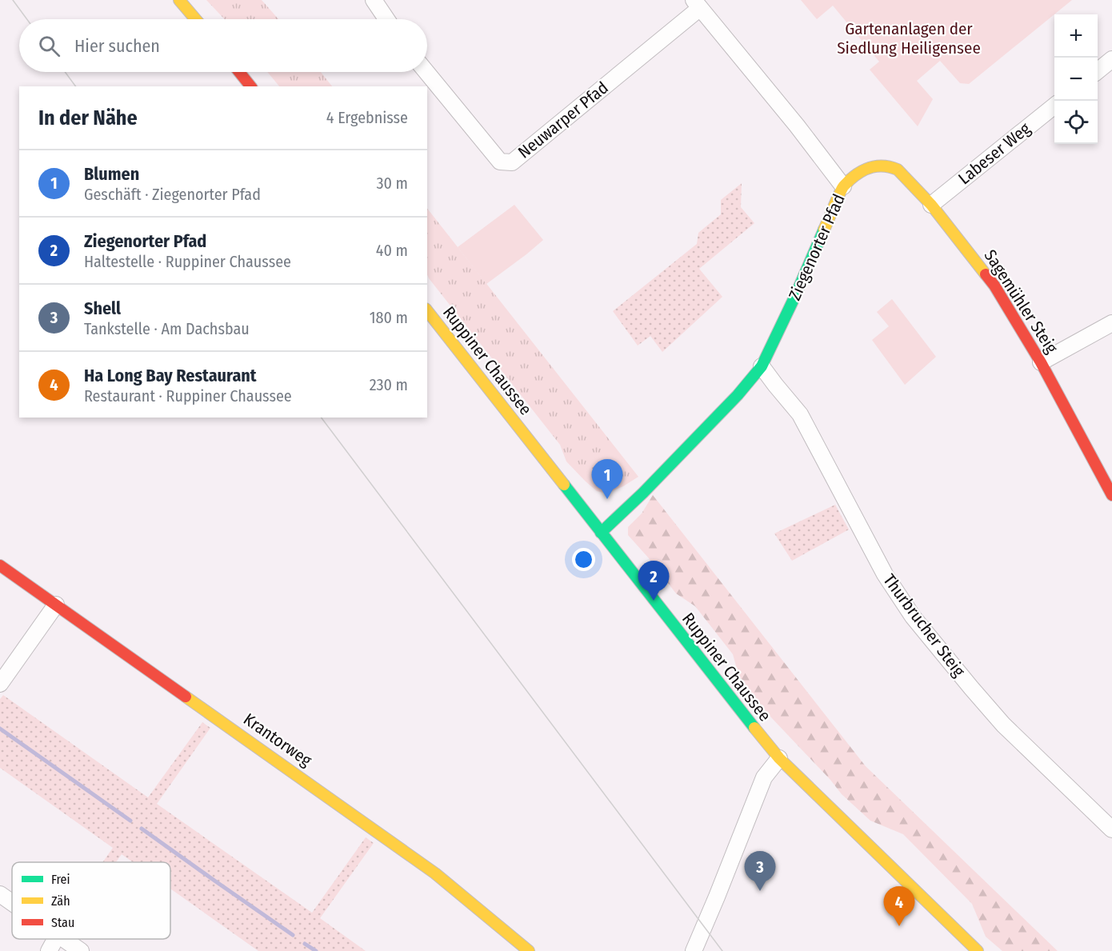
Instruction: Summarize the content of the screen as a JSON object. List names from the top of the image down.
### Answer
{
  "streets": {
    "street": [
      "Neuwarper Pfad",
      "Labeser Weg",
      "Ziegenorter Pfad",
      "Sagemühler Steig",
      "Ruppiner Chaussee",
      "Thurbrucher Steig",
      "Krantorweg"
    ]
  },
  "crossings": [
    ["Neuwarper Pfad", "Ziegenorter Pfad"],
    ["Labeser Weg", "Sagemühler Steig"],
    ["Ziegenorter Pfad", "Sagemühler Steig"],
    ["Ziegenorter Pfad", "Ruppiner Chaussee"],
    ["Ziegenorter Pfad", "Thurbrucher Steig"]
  ],
  "parks": ["Gartenanlagen der Siedlung Heiligensee"],
  "legend": ["Frei", "Zäh", "Stau"],
  "page": {
    "map_buttons": ["+", "−"],
    "search": "Hier suchen",
    "heading": ["In der Nähe", "4 Ergebnisse"],
    "list": [
      {
        "mark": "1",
        "name": "Blumen",
        "note": "Geschäft · Ziegenorter Pfad",
        "value": "30 m"
      },
      {
        "mark": "2",
        "name": "Ziegenorter Pfad",
        "note": "Haltestelle · Ruppiner Chaussee",
        "value": "40 m"
      },
      {
        "mark": "3",
        "name": "Shell",
        "note": "Tankstelle · Am Dachsbau",
        "value": "180 m"
      },
      {
        "mark": "4",
        "name": "Ha Long Bay Restaurant",
        "note": "Restaurant · Ruppiner Chaussee",
        "value": "230 m"
      }
    ],
    "pins": [
      "1",
      "2",
      "3",
      "4"
    ]
  }
}
